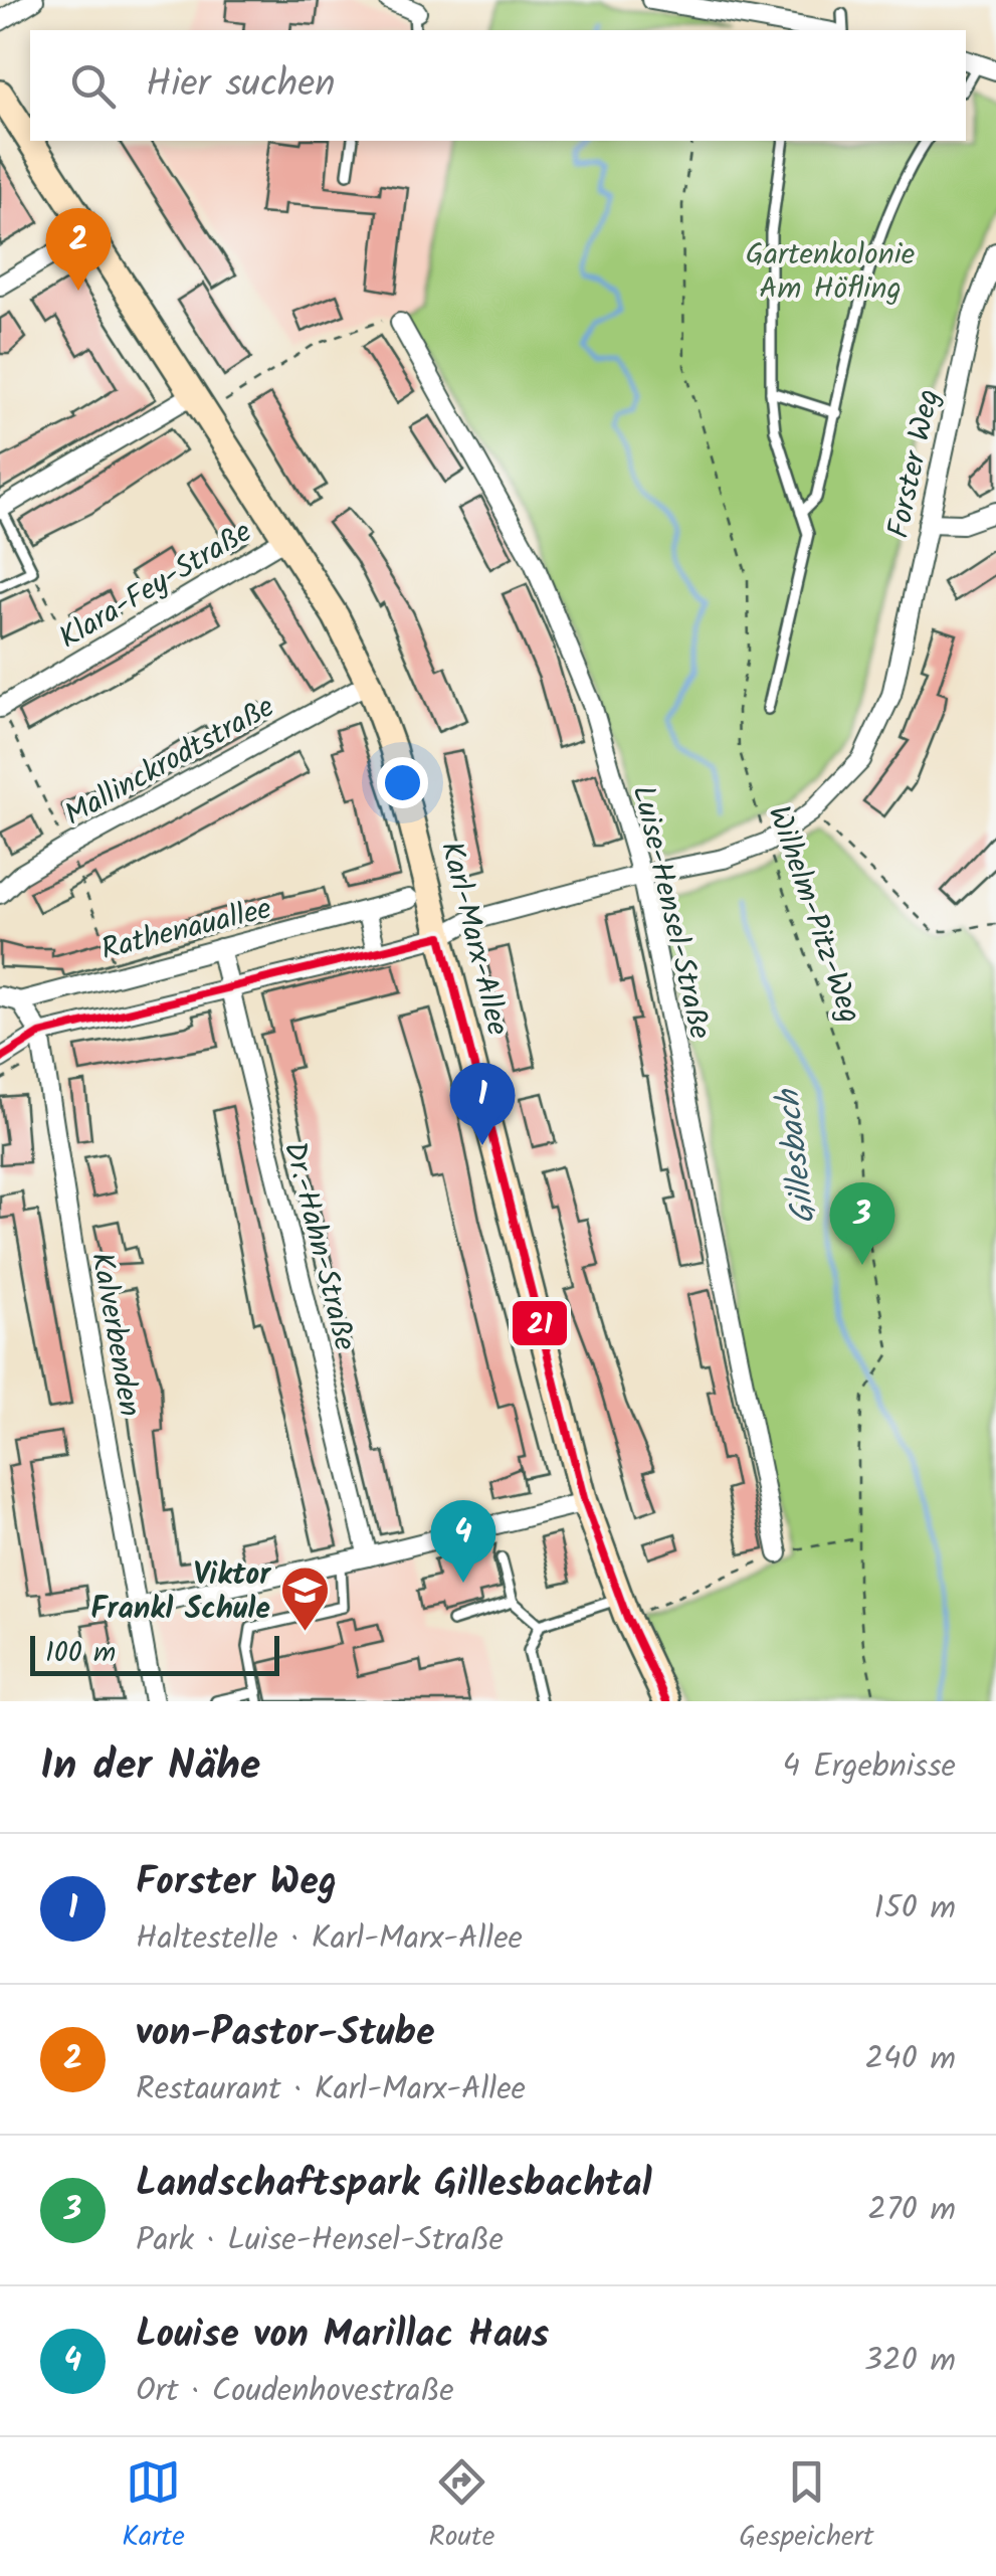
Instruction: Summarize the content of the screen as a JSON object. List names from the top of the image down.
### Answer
{
  "streets": {
    "street": [
      "Forster Weg",
      "Klara-Fey-Straße",
      "Mallinckrodtstraße",
      "Luise-Hensel-Straße",
      "Rathenauallee",
      "Karl-Marx-Allee",
      "Dr.-Hahn-Straße",
      "Kalverbenden"
    ],
    "path": ["Wilhelm-Pitz-Weg"]
  },
  "crossings": [
    ["Forster Weg", "Luise-Hensel-Straße"],
    ["Forster Weg", "Wilhelm-Pitz-Weg"],
    ["Forster Weg", "Karl-Marx-Allee"],
    ["Klara-Fey-Straße", "Karl-Marx-Allee"],
    ["Mallinckrodtstraße", "Karl-Marx-Allee"],
    ["Rathenauallee", "Dr.-Hahn-Straße"],
    ["Rathenauallee", "Kalverbenden"]
  ],
  "water": ["Gillesbach"],
  "parks": ["Gartenkolonie Am Höfling"],
  "places": {
    "school or university": ["Viktor Frankl Schule"]
  },
  "lines": ["transit line 21"],
  "scale_bar": "100 m",
  "page": {
    "search": "Hier suchen",
    "pins": [
      "2",
      "1",
      "3",
      "4"
    ],
    "scale": "100 m",
    "heading": ["In der Nähe", "4 Ergebnisse"],
    "list": [
      {
        "mark": "1",
        "name": "Forster Weg",
        "note": "Haltestelle · Karl-Marx-Allee",
        "value": "150 m"
      },
      {
        "mark": "2",
        "name": "von-Pastor-Stube",
        "note": "Restaurant · Karl-Marx-Allee",
        "value": "240 m"
      },
      {
        "mark": "3",
        "name": "Landschaftspark Gillesbachtal",
        "note": "Park · Luise-Hensel-Straße",
        "value": "270 m"
      },
      {
        "mark": "4",
        "name": "Louise von Marillac Haus",
        "note": "Ort · Coudenhovestraße",
        "value": "320 m"
      }
    ],
    "nav": ["Karte", "Route", "Gespeichert"]
  }
}
